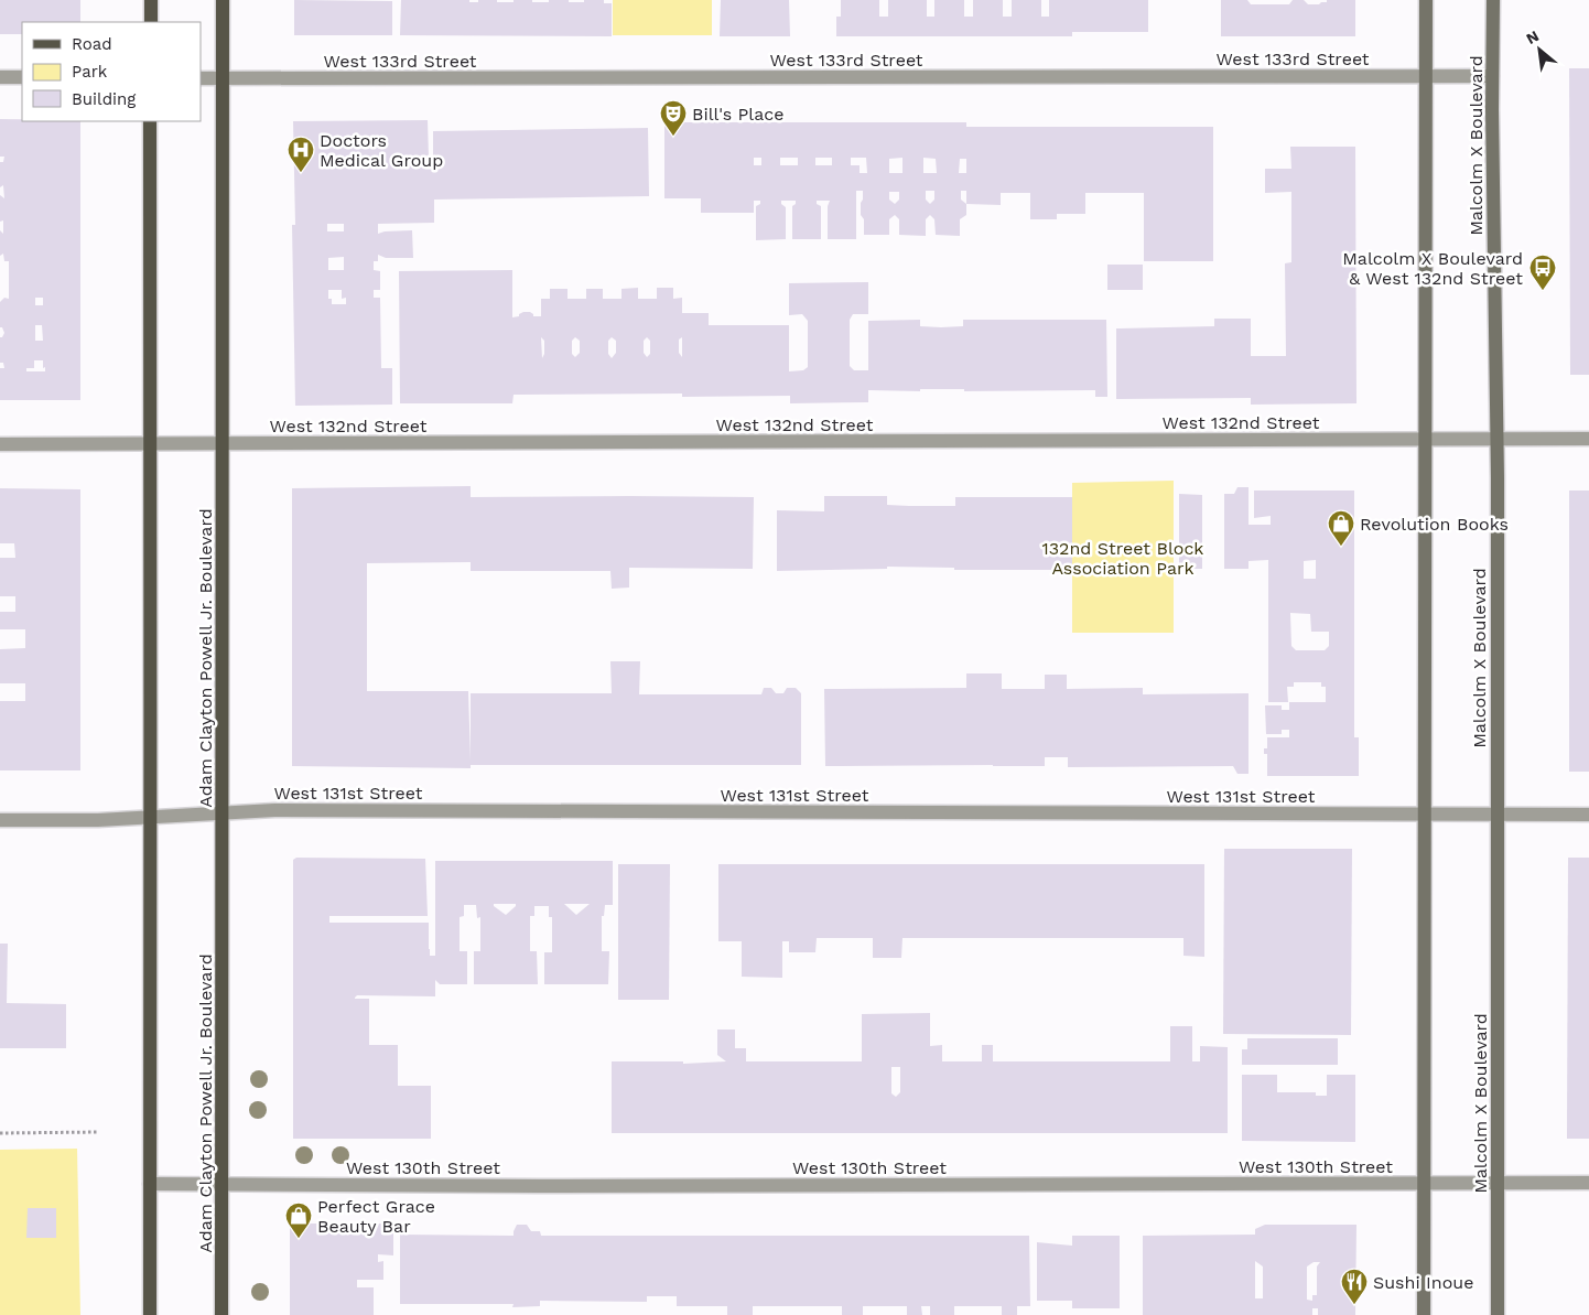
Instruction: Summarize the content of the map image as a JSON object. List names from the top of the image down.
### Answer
{
  "streets": {
    "main road": ["Malcolm X Boulevard", "Adam Clayton Powell Jr. Boulevard"],
    "street": [
      "West 133rd Street",
      "West 132nd Street",
      "West 131st Street",
      "West 130th Street"
    ]
  },
  "crossings": [
    ["West 133rd Street", "Malcolm X Boulevard"],
    ["West 133rd Street", "Adam Clayton Powell Jr. Boulevard"],
    ["Malcolm X Boulevard", "West 132nd Street"],
    ["Malcolm X Boulevard", "West 131st Street"],
    ["Malcolm X Boulevard", "West 130th Street"],
    ["West 132nd Street", "Adam Clayton Powell Jr. Boulevard"],
    ["Adam Clayton Powell Jr. Boulevard", "West 131st Street"],
    ["Adam Clayton Powell Jr. Boulevard", "West 130th Street"]
  ],
  "parks": ["132nd Street Block Association Park"],
  "places": {
    "theatre": ["Bill's Place"],
    "hospital": ["Doctors Medical Group"],
    "bus stop": ["Malcolm X Boulevard & West 132nd Street"],
    "shop": ["Revolution Books", "Perfect Grace Beauty Bar"],
    "restaurant": ["Sushi Inoue"]
  },
  "legend": ["Road", "Park", "Building"],
  "north": "top left"
}
